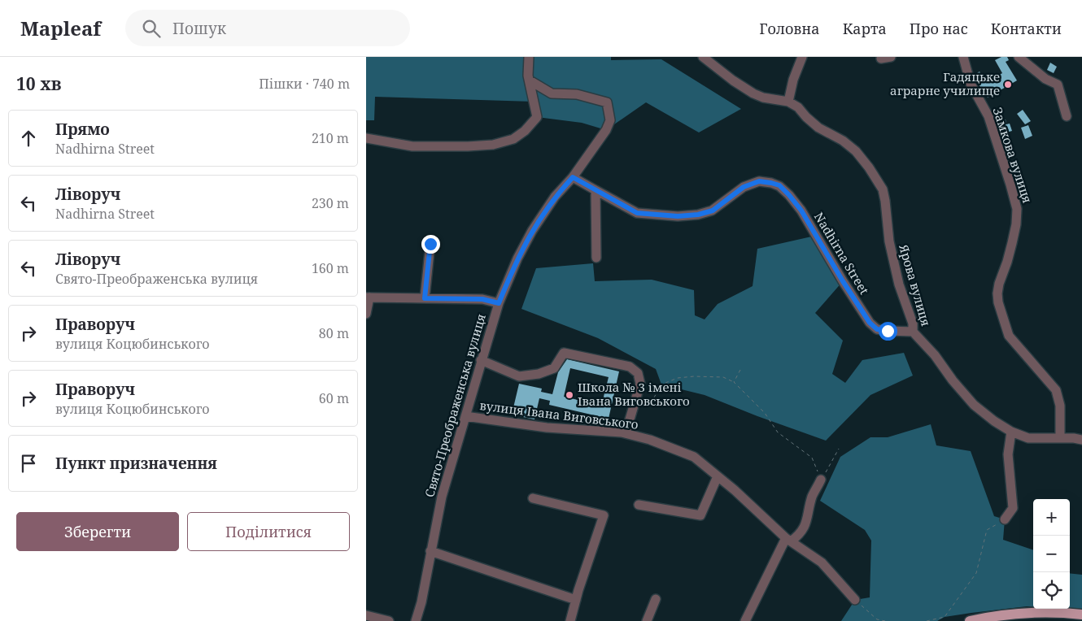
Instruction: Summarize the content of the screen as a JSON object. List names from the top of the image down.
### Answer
{
  "streets": {
    "street": [
      "Замкова вулиця",
      "Nadhirna Street",
      "Ярова вулиця",
      "Свято-Преображенська вулиця",
      "вулиця Івана Виговського"
    ]
  },
  "crossings": [
    ["Замкова вулиця", "Ярова вулиця"],
    ["Nadhirna Street", "Ярова вулиця"],
    ["Nadhirna Street", "Свято-Преображенська вулиця"],
    ["Свято-Преображенська вулиця", "вулиця Івана Виговського"]
  ],
  "places": ["Гадяцьке аграрне училище", "Школа № 3 імені Івана Виговського"],
  "page": {
    "header": "Mapleaf",
    "search": "Пошук",
    "nav": [
      "Головна",
      "Карта",
      "Про нас",
      "Контакти"
    ],
    "heading": ["10 хв", "Пішки · 740 m"],
    "list": [
      ["Прямо", "Nadhirna Street", "210 m"],
      ["Ліворуч", "Nadhirna Street", "230 m"],
      ["Ліворуч", "Свято-Преображенська вулиця", "160 m"],
      ["Праворуч", "вулиця Коцюбинського", "80 m"],
      ["Праворуч", "вулиця Коцюбинського", "60 m"],
      "Пункт призначення"
    ],
    "map_buttons": ["+", "−"],
    "buttons": ["Зберегти", "Поділитися"]
  }
}
